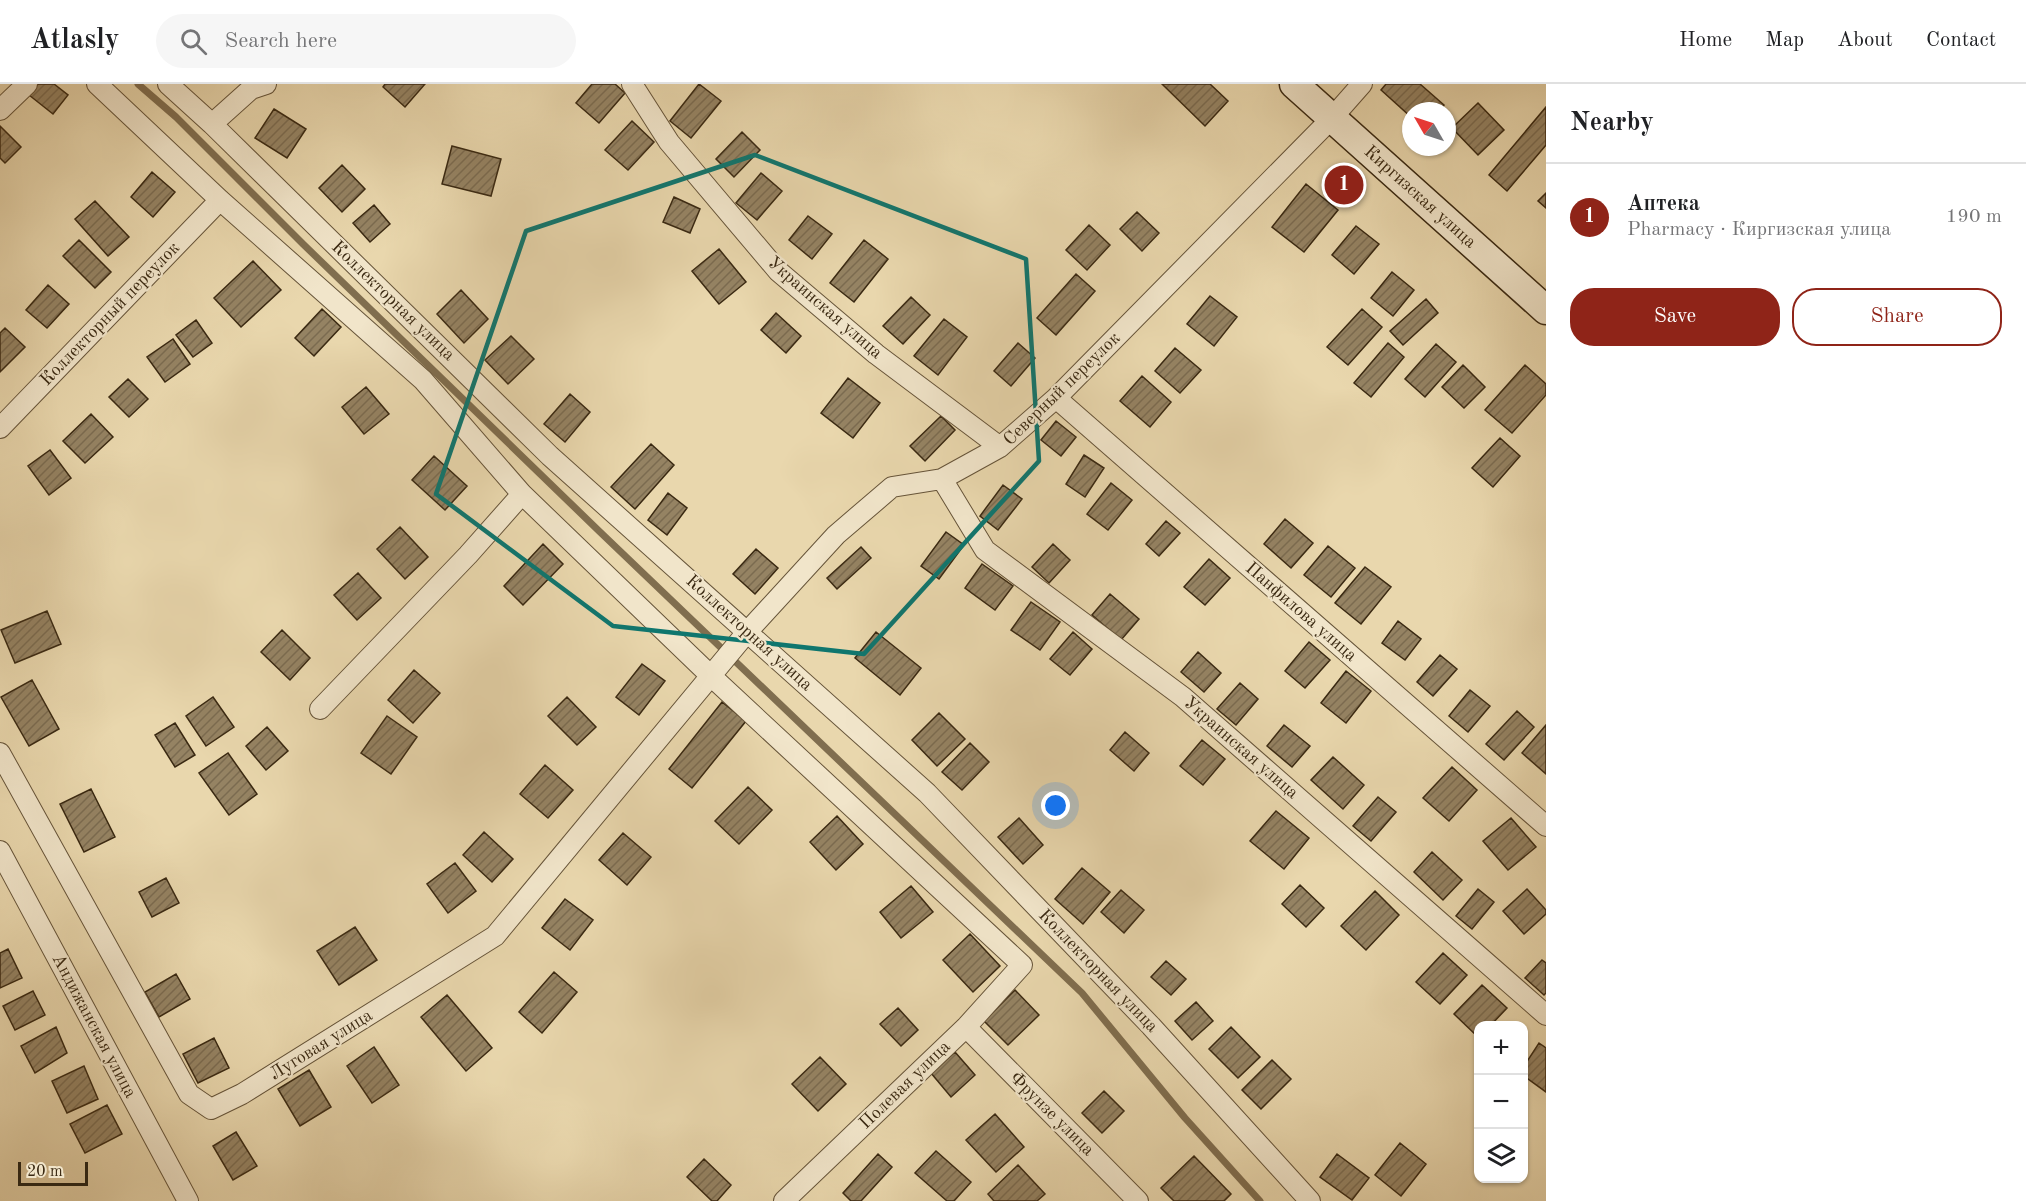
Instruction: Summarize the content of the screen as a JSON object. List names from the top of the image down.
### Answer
{
  "streets": {
    "main road": ["Киргизская улица"],
    "street": [
      "Коллекторная улица",
      "Украинская улица",
      "Коллекторный переулок",
      "Северный переулок",
      "Панфилова улица",
      "Андижанская улица",
      "Луговая улица",
      "Полевая улица",
      "Фрунзе улица"
    ]
  },
  "crossings": [
    ["Киргизская улица", "Северный переулок"],
    ["Коллекторная улица", "Коллекторный переулок"],
    ["Коллекторная улица", "Северный переулок"],
    ["Коллекторная улица", "Луговая улица"],
    ["Коллекторная улица", "Полевая улица"],
    ["Украинская улица", "Северный переулок"],
    ["Северный переулок", "Панфилова улица"],
    ["Северный переулок", "Луговая улица"],
    ["Полевая улица", "Фрунзе улица"]
  ],
  "scale_bar": "20 m",
  "north": "top left",
  "page": {
    "header": "Atlasly",
    "search": "Search here",
    "nav": [
      "Home",
      "Map",
      "About",
      "Contact"
    ],
    "heading": "Nearby",
    "list": [
      {
        "mark": "1",
        "name": "Аптека",
        "note": "Pharmacy · Киргизская улица",
        "value": "190 m"
      }
    ],
    "pins": "1",
    "buttons": ["Save", "Share"],
    "map_buttons": ["+", "−"],
    "scale": "20 m"
  }
}
